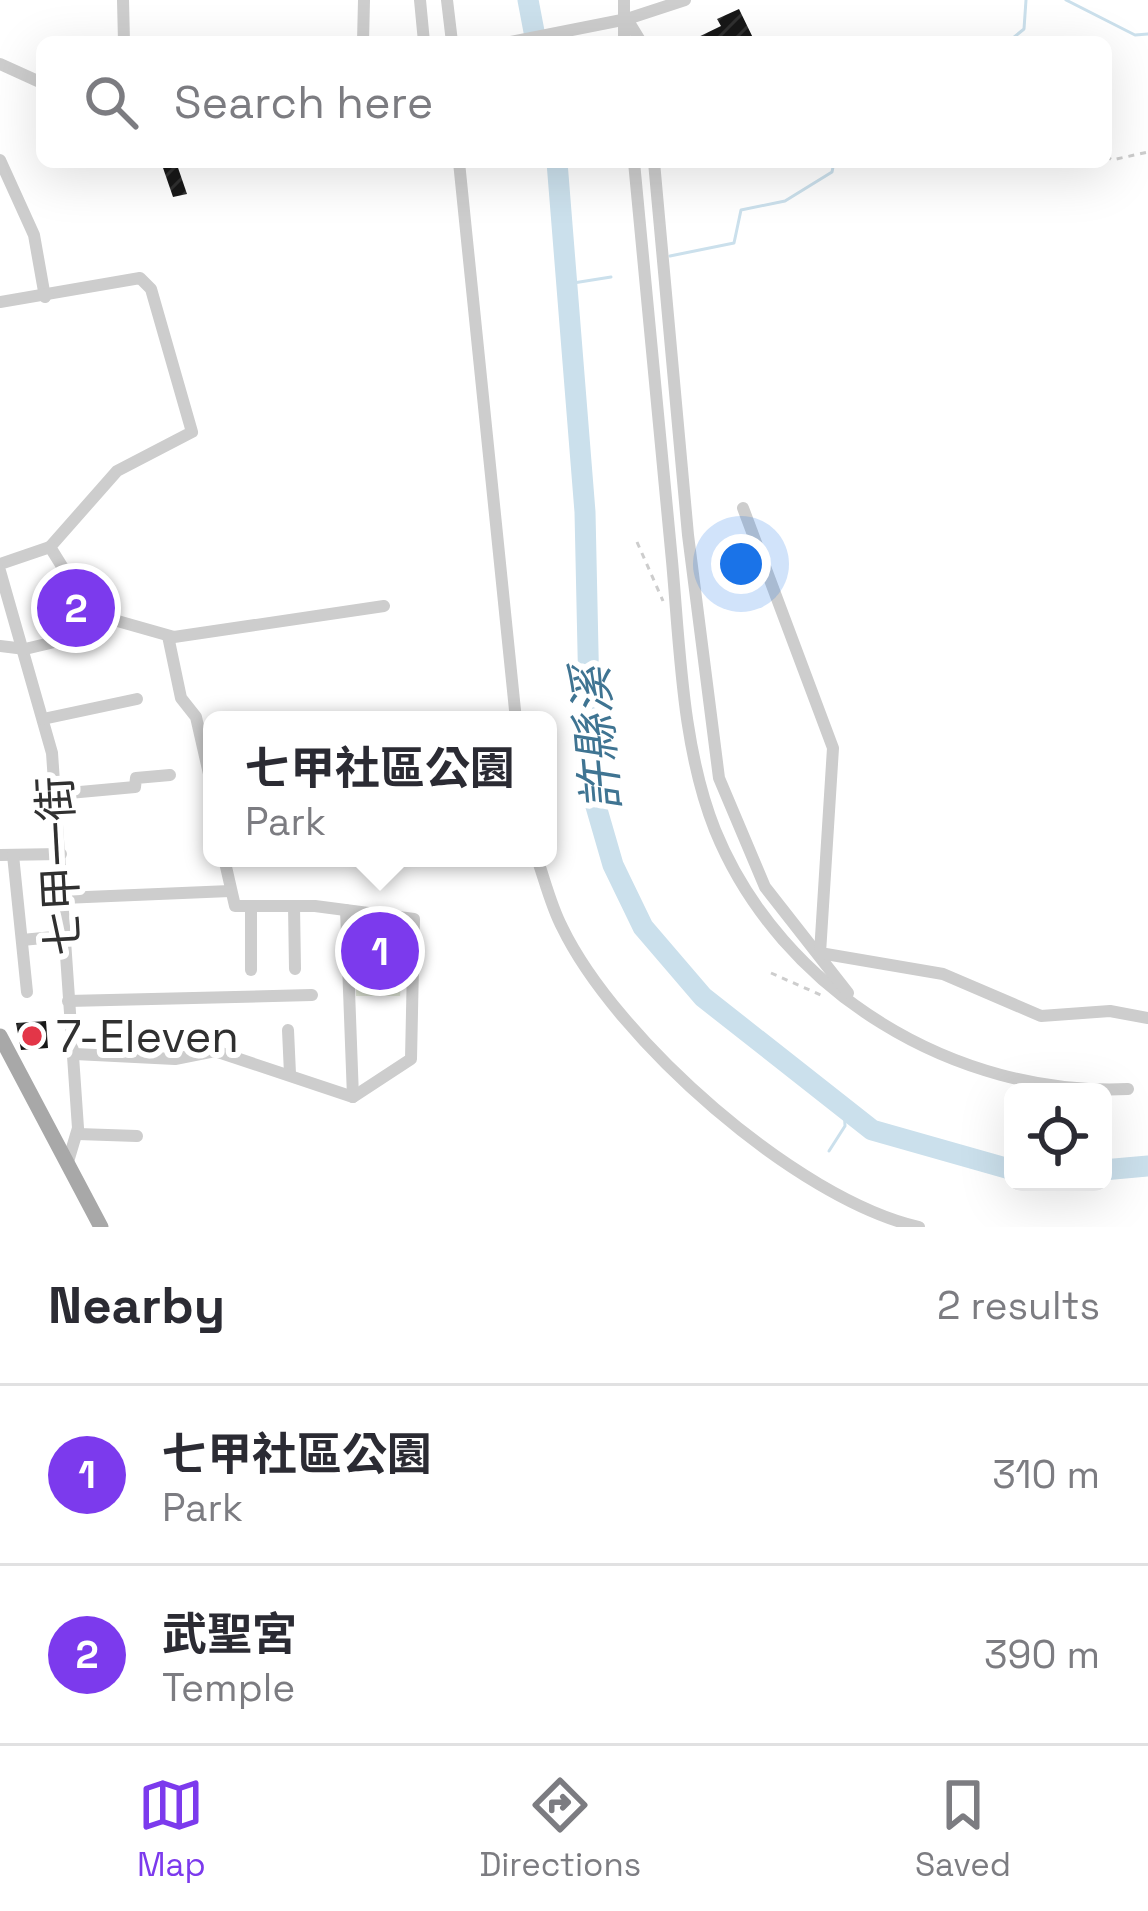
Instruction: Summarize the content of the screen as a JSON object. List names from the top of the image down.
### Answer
{
  "streets": {
    "street": ["七甲一街"]
  },
  "water": ["許縣溪"],
  "places": ["7-Eleven"],
  "page": {
    "search": "Search here",
    "pins": ["2", "1"],
    "popup": ["七甲社區公園", "Park"],
    "heading": ["Nearby", "2 results"],
    "list": [
      {
        "mark": "1",
        "name": "七甲社區公園",
        "note": "Park",
        "value": "310 m"
      },
      {
        "mark": "2",
        "name": "武聖宮",
        "note": "Temple",
        "value": "390 m"
      }
    ],
    "nav": ["Map", "Directions", "Saved"]
  }
}
